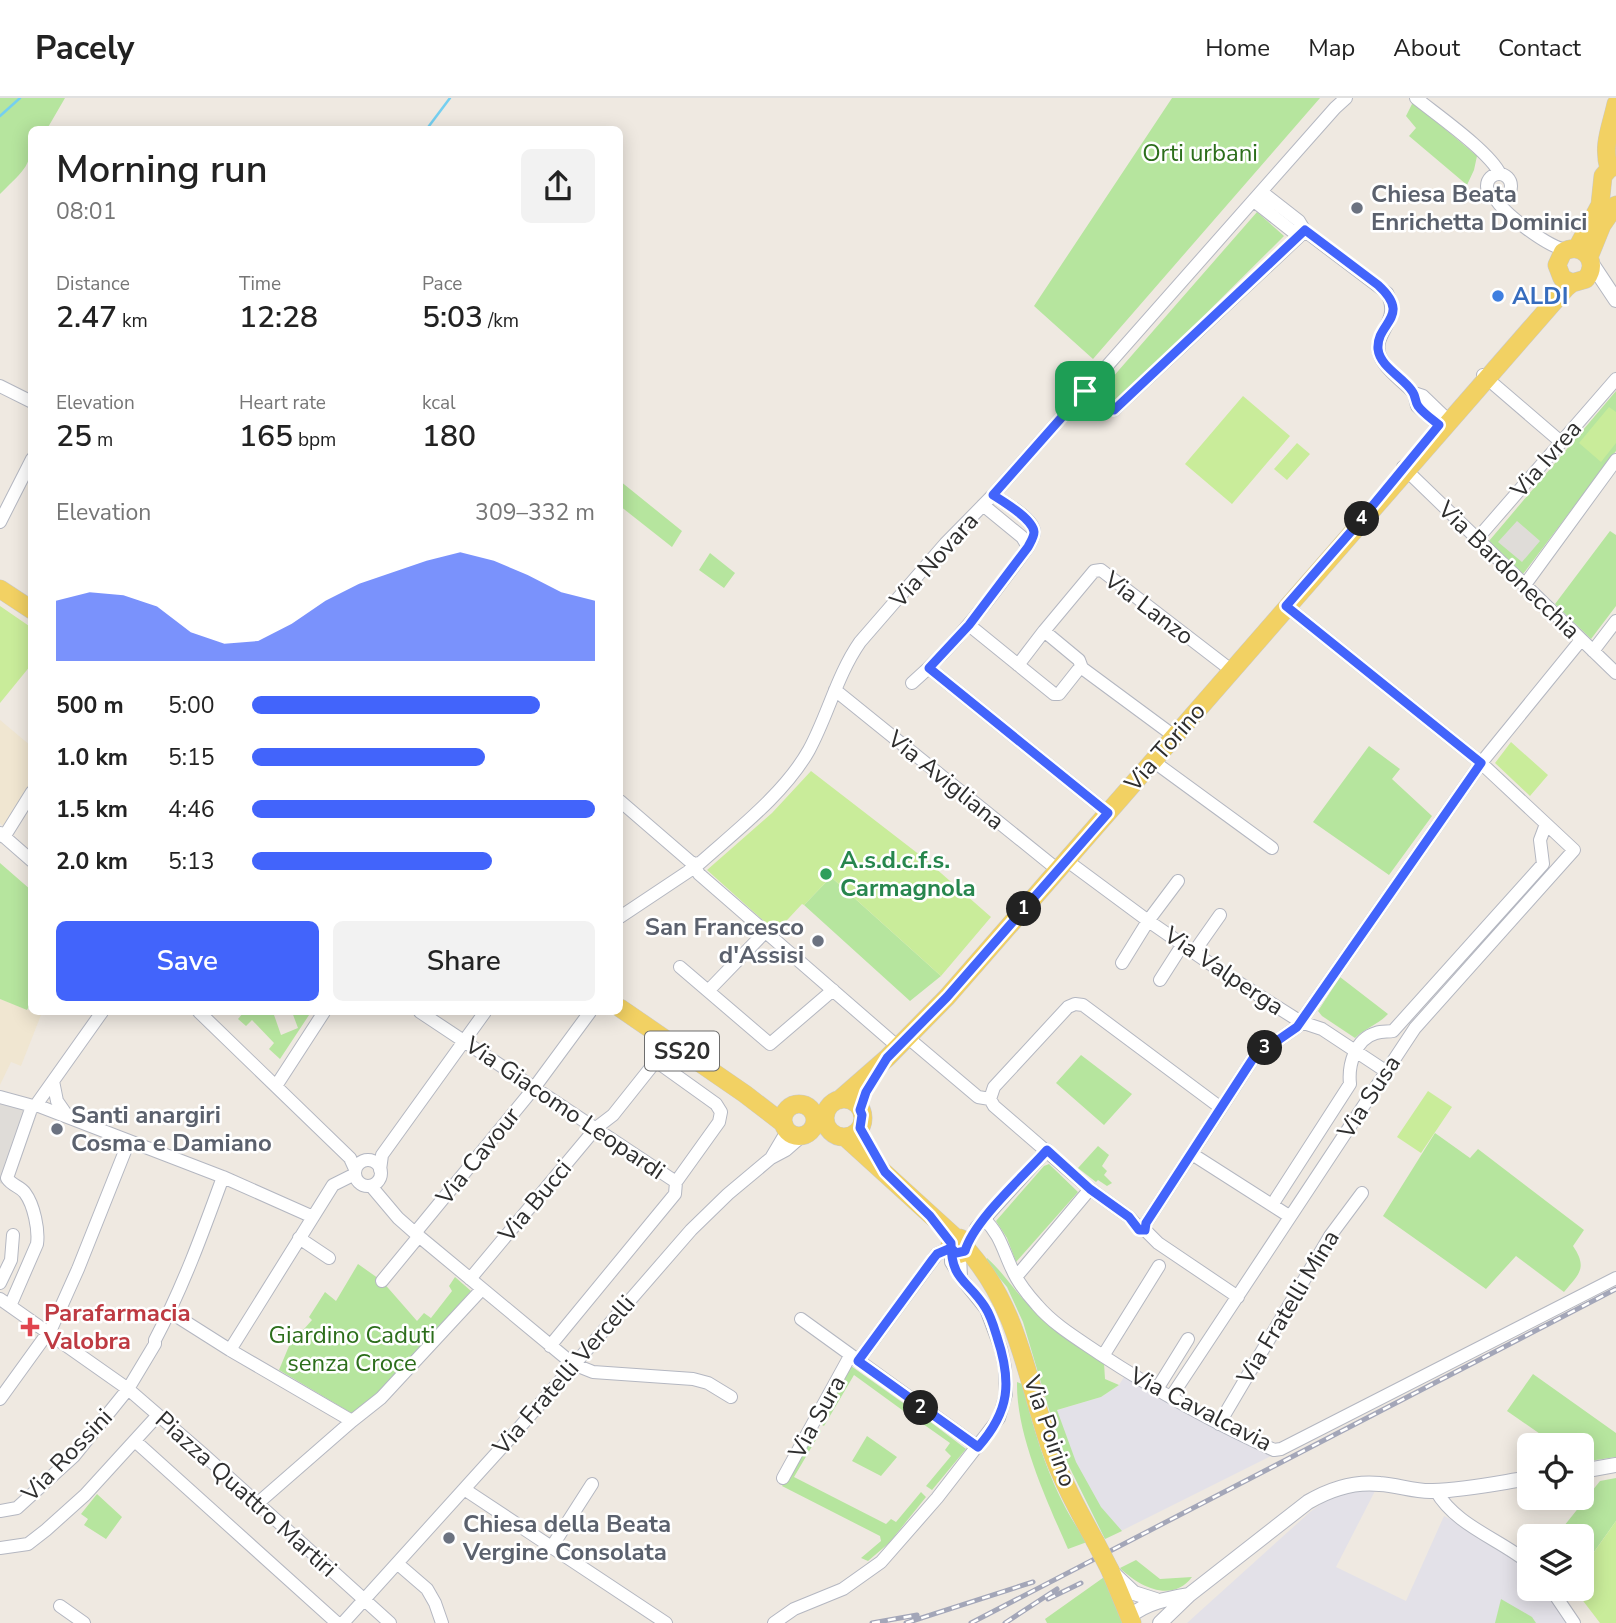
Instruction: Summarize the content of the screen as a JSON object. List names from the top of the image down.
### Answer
{
  "streets": {
    "main road": ["Via Torino", "SS20", "Via Poirino"],
    "street": [
      "Via Ivrea",
      "Via Novara",
      "Via Bardonecchia",
      "Via Lanzo",
      "Via Avigliana",
      "Via Valperga",
      "Via Susa",
      "Via Giacomo Leopardi",
      "Via Cavour",
      "Via Bucci",
      "Via Fratelli Mina",
      "Via Fratelli Vercelli",
      "Via Cavalcavia",
      "Via Sura",
      "Via Rossini",
      "Piazza Quattro Martiri"
    ]
  },
  "crossings": [
    ["Via Ivrea", "Via Bardonecchia"],
    ["Via Novara", "Via Avigliana"],
    ["Via Bardonecchia", "Via Torino"],
    ["Via Lanzo", "Via Torino"],
    ["Via Torino", "Via Avigliana"],
    ["Via Torino", "Via Valperga"],
    ["Via Torino", "SS20"],
    ["Via Torino", "Via Susa"],
    ["Via Torino", "Via Fratelli Vercelli"],
    ["Via Torino", "Via Poirino"],
    ["Via Avigliana", "Via Valperga"],
    ["Via Valperga", "Via Susa"],
    ["SS20", "Via Fratelli Vercelli"],
    ["SS20", "Via Poirino"],
    ["Via Susa", "Via Cavalcavia"],
    ["Via Giacomo Leopardi", "Via Cavour"],
    ["Via Giacomo Leopardi", "Via Bucci"],
    ["Via Fratelli Mina", "Via Cavalcavia"],
    ["Via Fratelli Vercelli", "Via Poirino"],
    ["Via Fratelli Vercelli", "Piazza Quattro Martiri"],
    ["Via Cavalcavia", "Via Sura"],
    ["Via Cavalcavia", "Via Poirino"],
    ["Via Sura", "Via Poirino"],
    ["Via Rossini", "Piazza Quattro Martiri"]
  ],
  "parks": ["Orti urbani", "Giardino Caduti senza Croce"],
  "places": {
    "other": [
      "Chiesa Beata Enrichetta Dominici",
      "ALDI",
      "A.s.d.c.f.s. Carmagnola",
      "San Francesco d'Assisi",
      "Santi anargiri Cosma e Damiano",
      "Chiesa della Beata Vergine Consolata"
    ],
    "health": ["Parafarmacia Valobra"]
  },
  "page": {
    "header": "Pacely",
    "nav": [
      "Home",
      "Map",
      "About",
      "Contact"
    ],
    "heading": ["Morning run", "08:01"],
    "stats": [
      ["Distance", "2.47 km"],
      ["Time", "12:28"],
      ["Pace", "5:03 /km"],
      ["Elevation", "25 m"],
      ["Heart rate", "165 bpm"],
      ["kcal", "180"]
    ],
    "chart": ["Elevation", "309–332 m"],
    "pins": [
      "4",
      "1",
      "3",
      "2"
    ],
    "list": [
      {
        "name": "500 m",
        "note": "5:00"
      },
      {
        "name": "1.0 km",
        "note": "5:15"
      },
      {
        "name": "1.5 km",
        "note": "4:46"
      },
      {
        "name": "2.0 km",
        "note": "5:13"
      }
    ],
    "buttons": ["Save", "Share"]
  }
}
